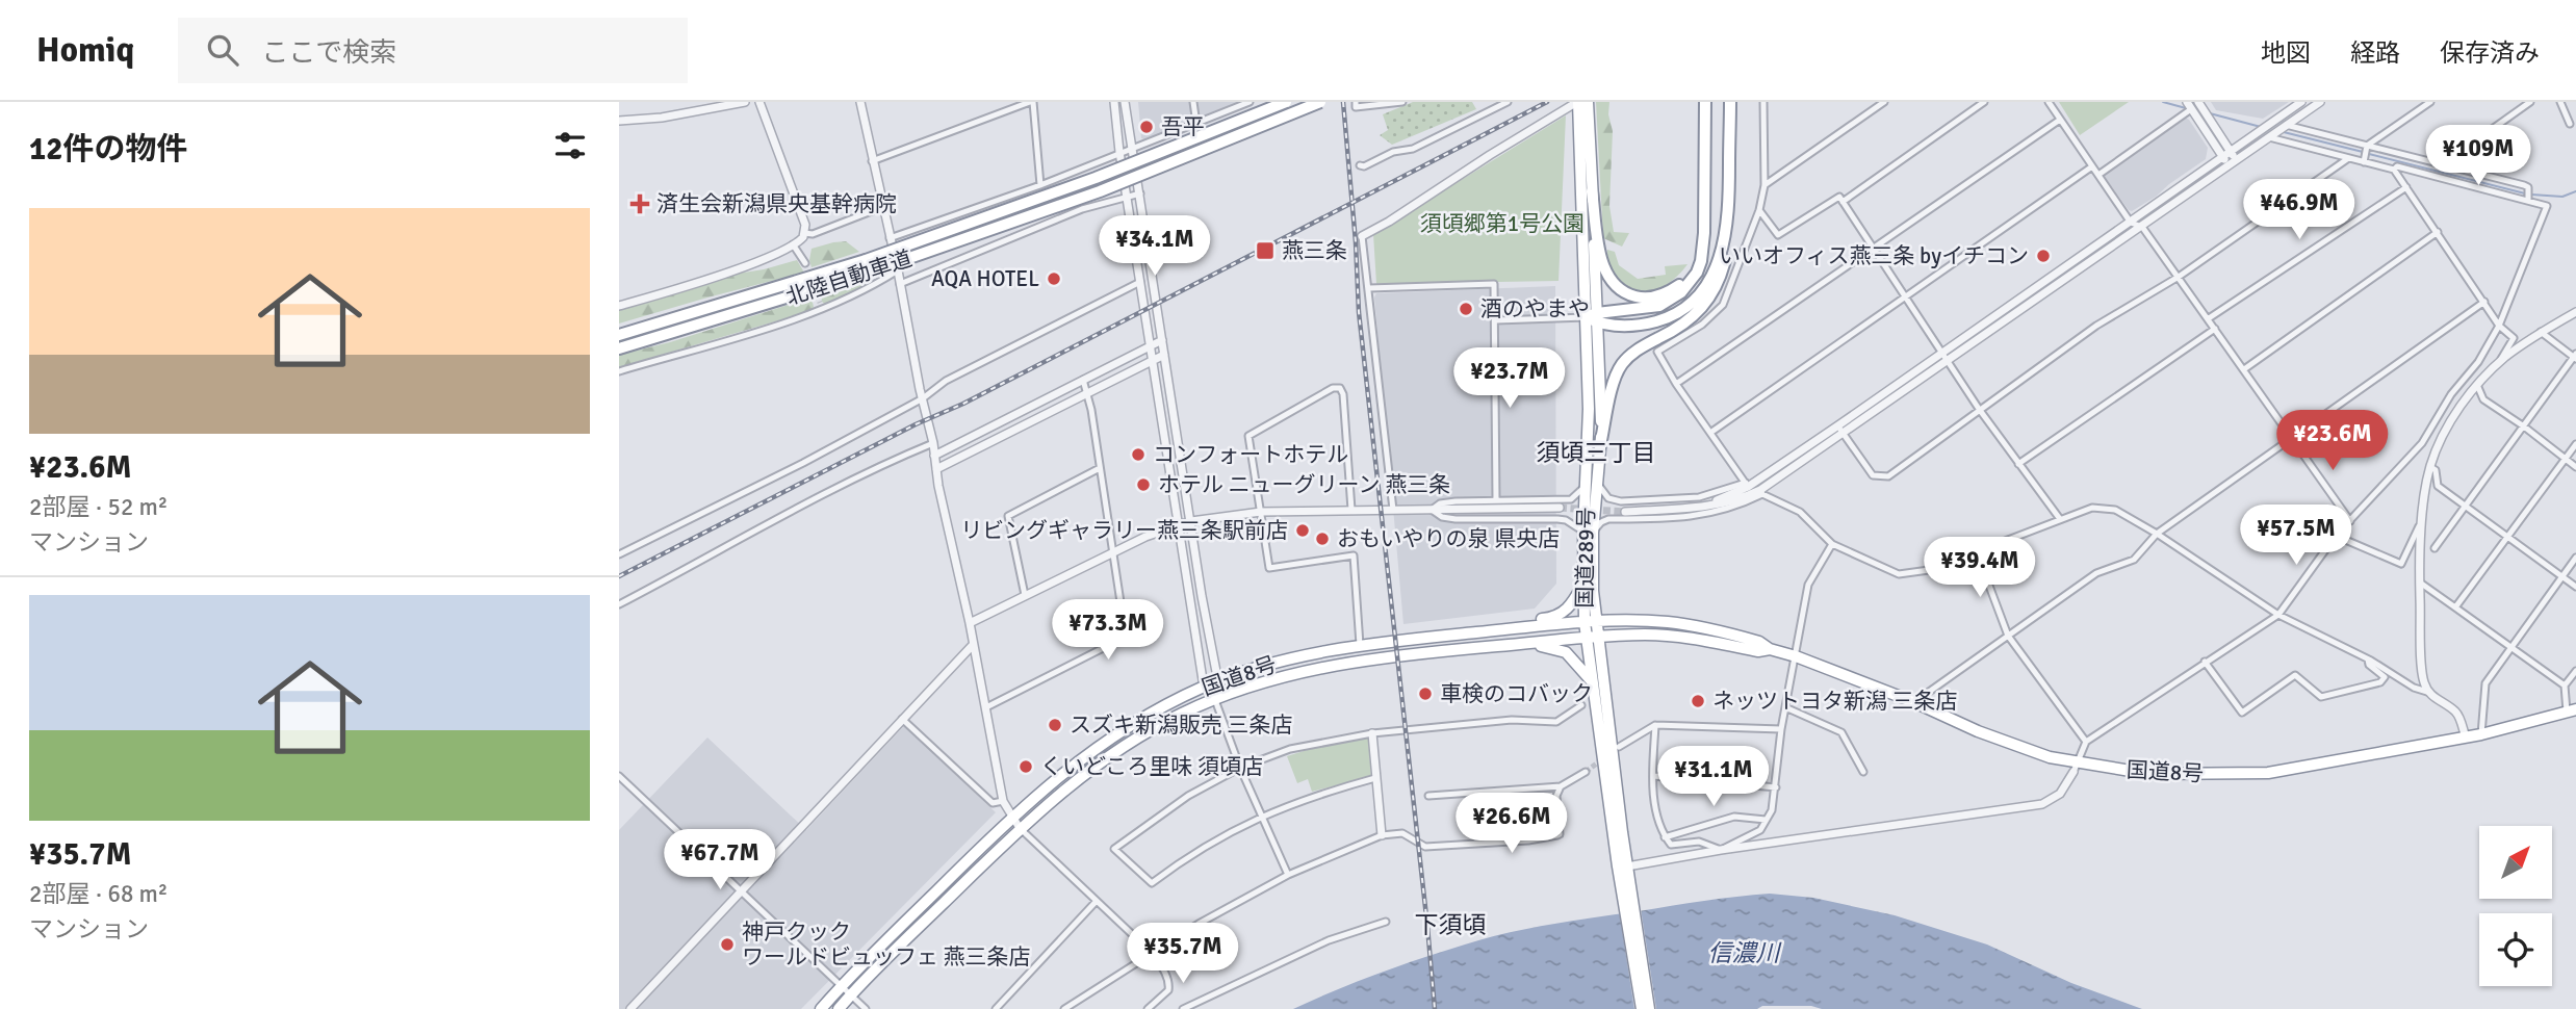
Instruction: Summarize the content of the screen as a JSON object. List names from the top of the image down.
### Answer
{
  "streets": {
    "highway": ["北陸自動車道", "国道289号", "国道8号"]
  },
  "crossings": [
    ["国道289号", "国道8号"]
  ],
  "districts": ["須頃三丁目", "下須頃"],
  "water": ["信濃川"],
  "parks": ["須頃郷第1号公園"],
  "places": {
    "other": [
      "吾平",
      "いいオフィス燕三条 byイチコン",
      "AQA HOTEL",
      "酒のやまや",
      "コンフォートホテル",
      "ホテル ニューグリーン 燕三条",
      "リビングギャラリー燕三条駅前店",
      "おもいやりの泉 県央店",
      "車検のコバック",
      "ネッツトヨタ新潟 三条店",
      "スズキ新潟販売 三条店",
      "くいどころ里味 須頃店",
      "神戸クック ワールドビュッフェ 燕三条店"
    ],
    "health": ["済生会新潟県央基幹病院"],
    "transit": ["燕三条"]
  },
  "north": "top right",
  "page": {
    "header": "Homiq",
    "search": "ここで検索",
    "nav": ["地図", "経路", "保存済み"],
    "heading": "12件の物件",
    "price": [
      "¥109M",
      "¥46.9M",
      "¥34.1M",
      "¥23.7M",
      "¥23.6M",
      "¥57.5M",
      "¥39.4M",
      "¥73.3M",
      "¥31.1M",
      "¥26.6M",
      "¥67.7M",
      "¥35.7M"
    ],
    "list": [
      {
        "name": "¥23.6M",
        "note": "2部屋 · 52 m² · マンション"
      },
      {
        "name": "¥35.7M",
        "note": "2部屋 · 68 m² · マンション"
      }
    ]
  }
}
